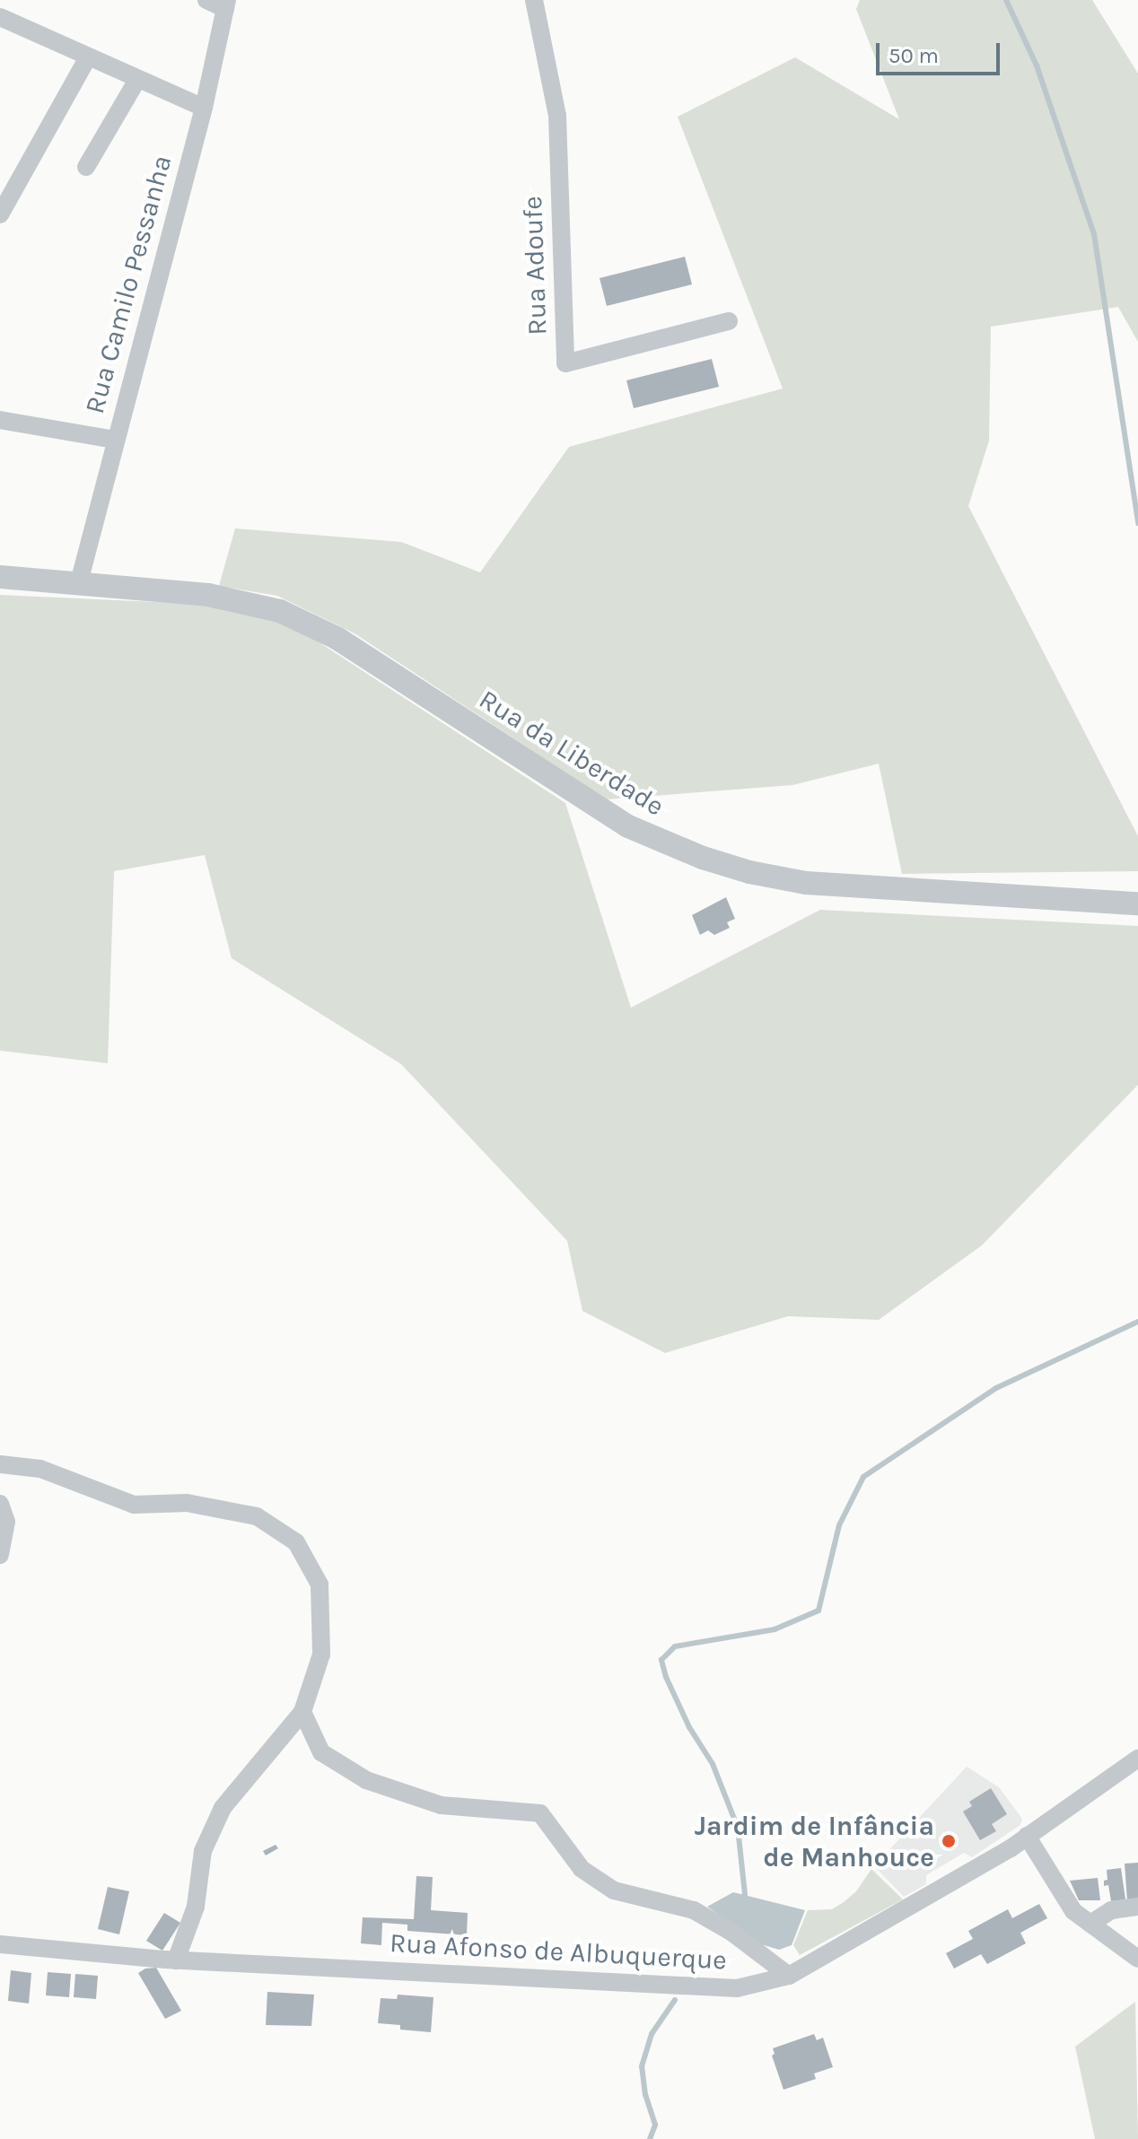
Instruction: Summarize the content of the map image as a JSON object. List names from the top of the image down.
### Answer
{
  "streets": {
    "street": [
      "Rua Adoufe",
      "Rua Camilo Pessanha",
      "Rua da Liberdade",
      "Rua Afonso de Albuquerque"
    ]
  },
  "crossings": [
    ["Rua Camilo Pessanha", "Rua da Liberdade"]
  ],
  "places": ["Jardim de Infância de Manhouce"],
  "scale_bar": "50 m"
}
